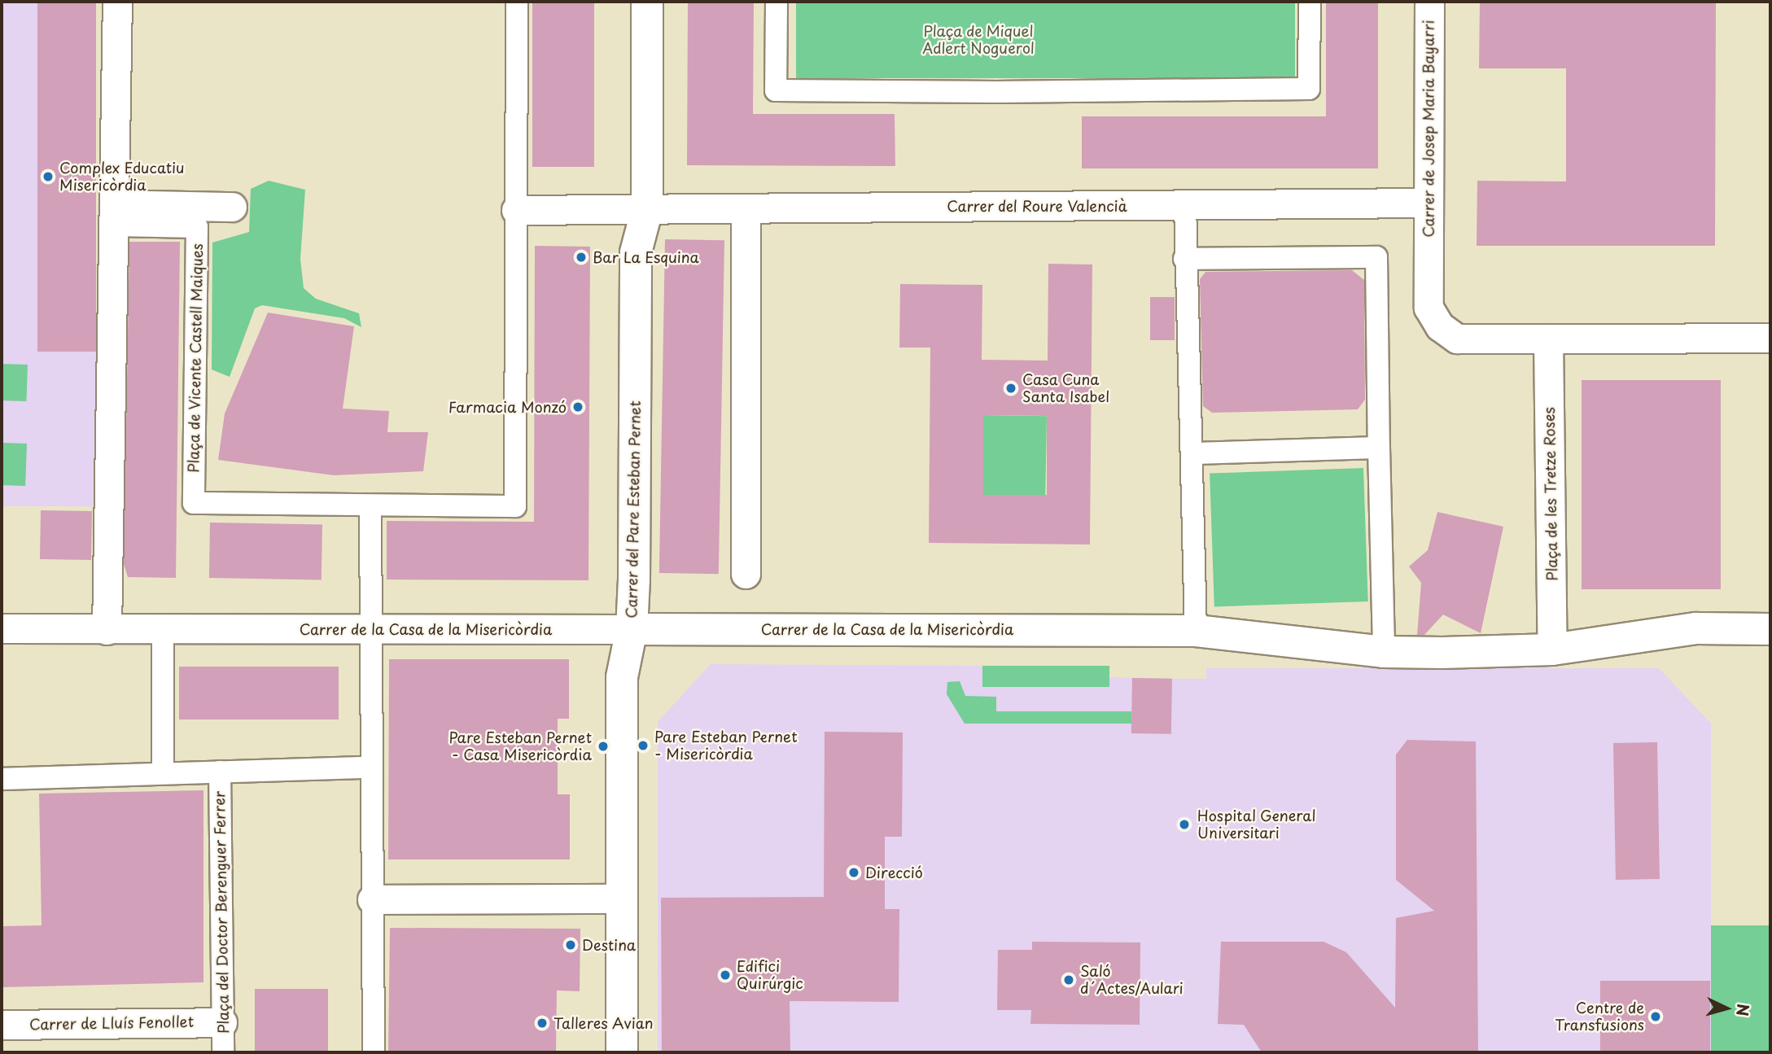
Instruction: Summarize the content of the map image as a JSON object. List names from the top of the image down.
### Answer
{
  "streets": {
    "street": [
      "Carrer de Josep Maria Bayarri",
      "Carrer del Roure Valencià",
      "Plaça de Vicente Castell Maiques",
      "Plaça de les Tretze Roses",
      "Carrer del Pare Esteban Pernet",
      "Carrer de la Casa de la Misericòrdia",
      "Plaça del Doctor Berenguer Ferrer",
      "Carrer de Lluís Fenollet"
    ]
  },
  "crossings": [
    ["Carrer de Josep Maria Bayarri", "Carrer del Roure Valencià"],
    ["Carrer de Josep Maria Bayarri", "Plaça de les Tretze Roses"],
    ["Carrer del Roure Valencià", "Carrer del Pare Esteban Pernet"],
    ["Plaça de les Tretze Roses", "Carrer de la Casa de la Misericòrdia"],
    ["Carrer del Pare Esteban Pernet", "Carrer de la Casa de la Misericòrdia"],
    ["Plaça del Doctor Berenguer Ferrer", "Carrer de Lluís Fenollet"]
  ],
  "parks": ["Plaça de Miquel Adlert Noguerol"],
  "places": [
    "Complex Educatiu Misericòrdia",
    "Bar La Esquina",
    "Casa Cuna Santa Isabel",
    "Farmacia Monzó",
    "Pare Esteban Pernet - Misericòrdia",
    "Pare Esteban Pernet - Casa Misericòrdia",
    "Hospital General Universitari",
    "Direcció",
    "Destina",
    "Edifici Quirúrgic",
    "Saló d´Actes/Aulari",
    "Centre de Transfusions",
    "Talleres Avian"
  ],
  "north": "right"
}
